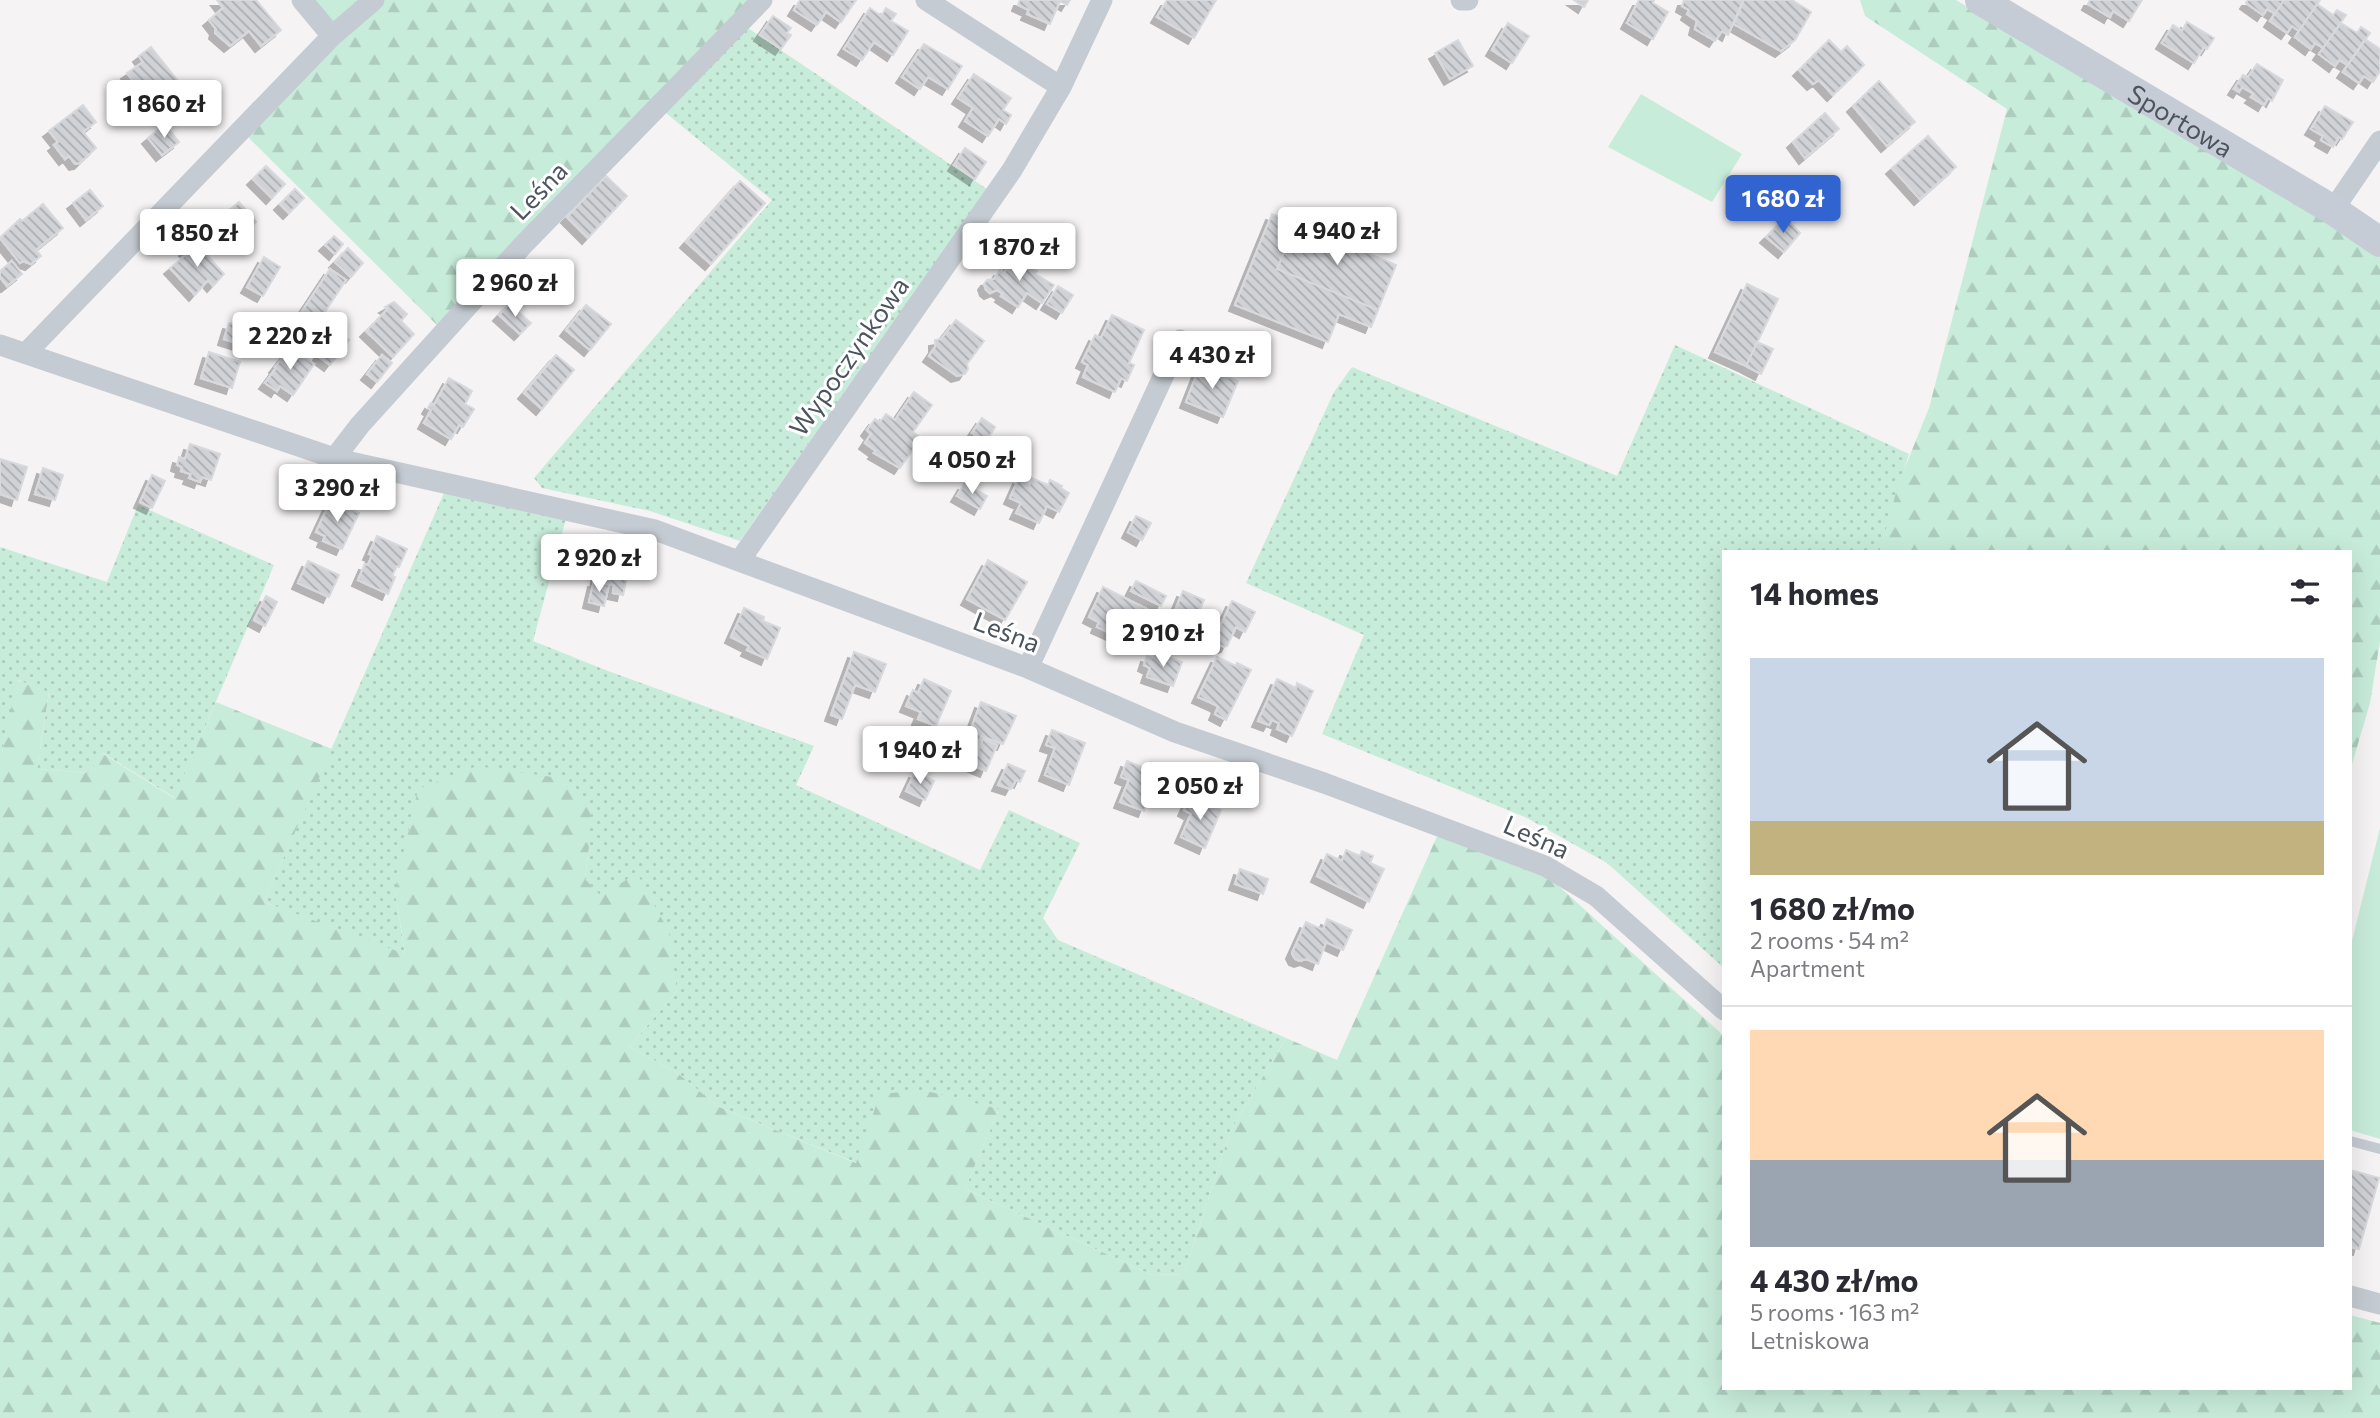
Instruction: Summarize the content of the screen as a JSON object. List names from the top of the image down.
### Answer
{
  "streets": {
    "street": ["Sportowa", "Leśna", "Wypoczynkowa"]
  },
  "crossings": [
    ["Leśna", "Wypoczynkowa"]
  ],
  "page": {
    "price": [
      "1 860 zł",
      "1 680 zł",
      "4 940 zł",
      "1 850 zł",
      "1 870 zł",
      "2 960 zł",
      "2 220 zł",
      "4 430 zł",
      "4 050 zł",
      "3 290 zł",
      "2 920 zł",
      "2 910 zł",
      "1 940 zł",
      "2 050 zł"
    ],
    "heading": "14 homes",
    "list": [
      {
        "name": "1 680 zł/mo",
        "note": "2 rooms · 54 m² · Apartment"
      },
      {
        "name": "4 430 zł/mo",
        "note": "5 rooms · 163 m² · Letniskowa"
      }
    ]
  }
}
